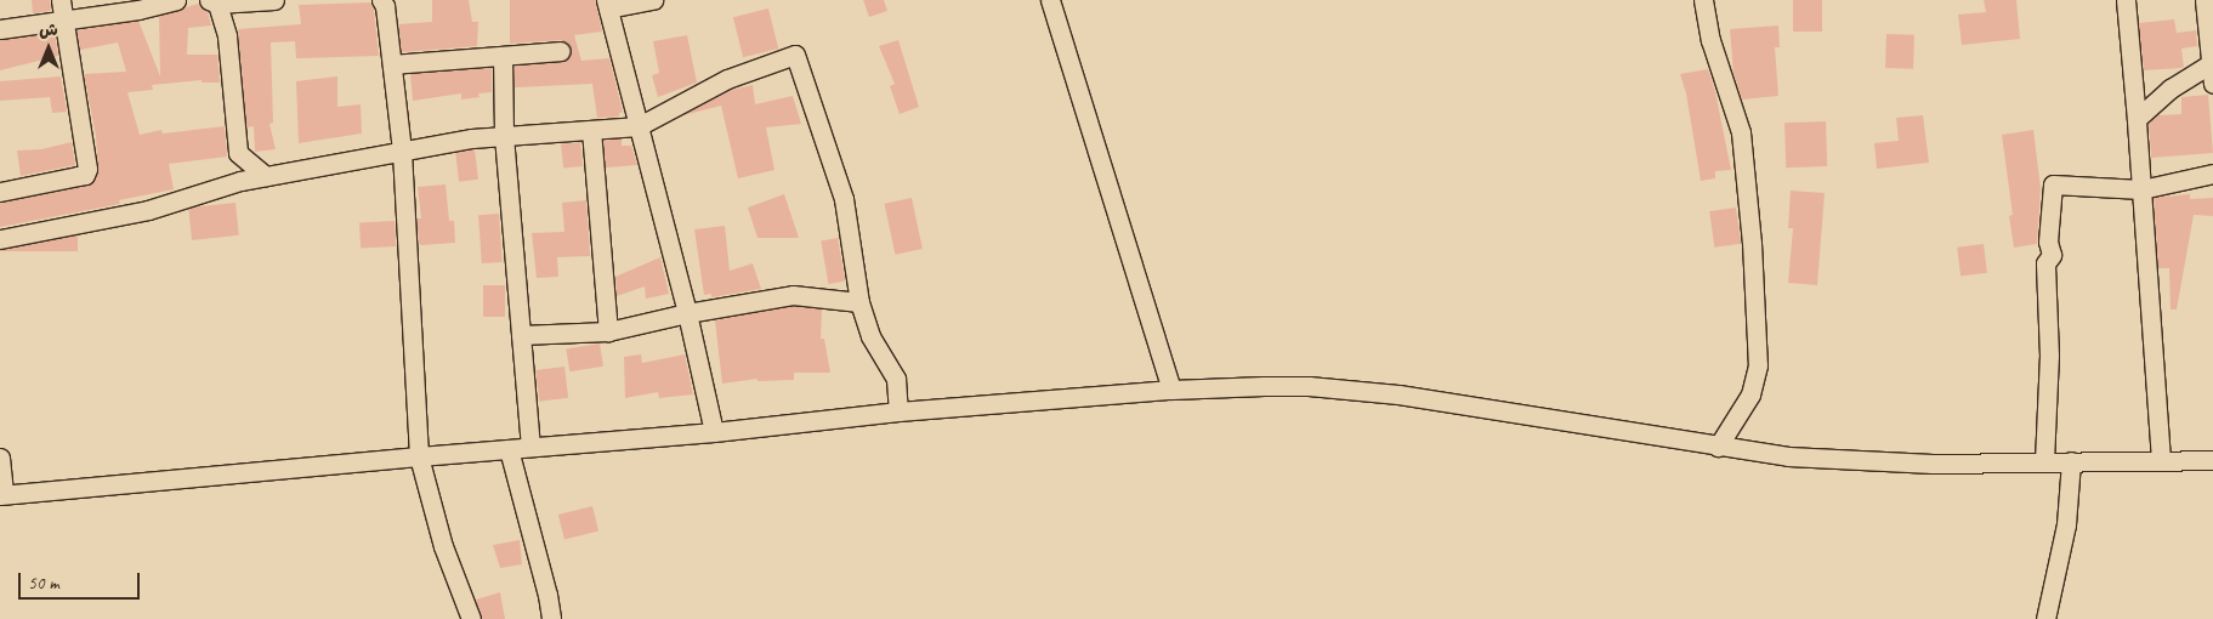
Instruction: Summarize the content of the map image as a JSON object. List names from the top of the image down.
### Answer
{
  "scale_bar": "50 m",
  "north": "top"
}
